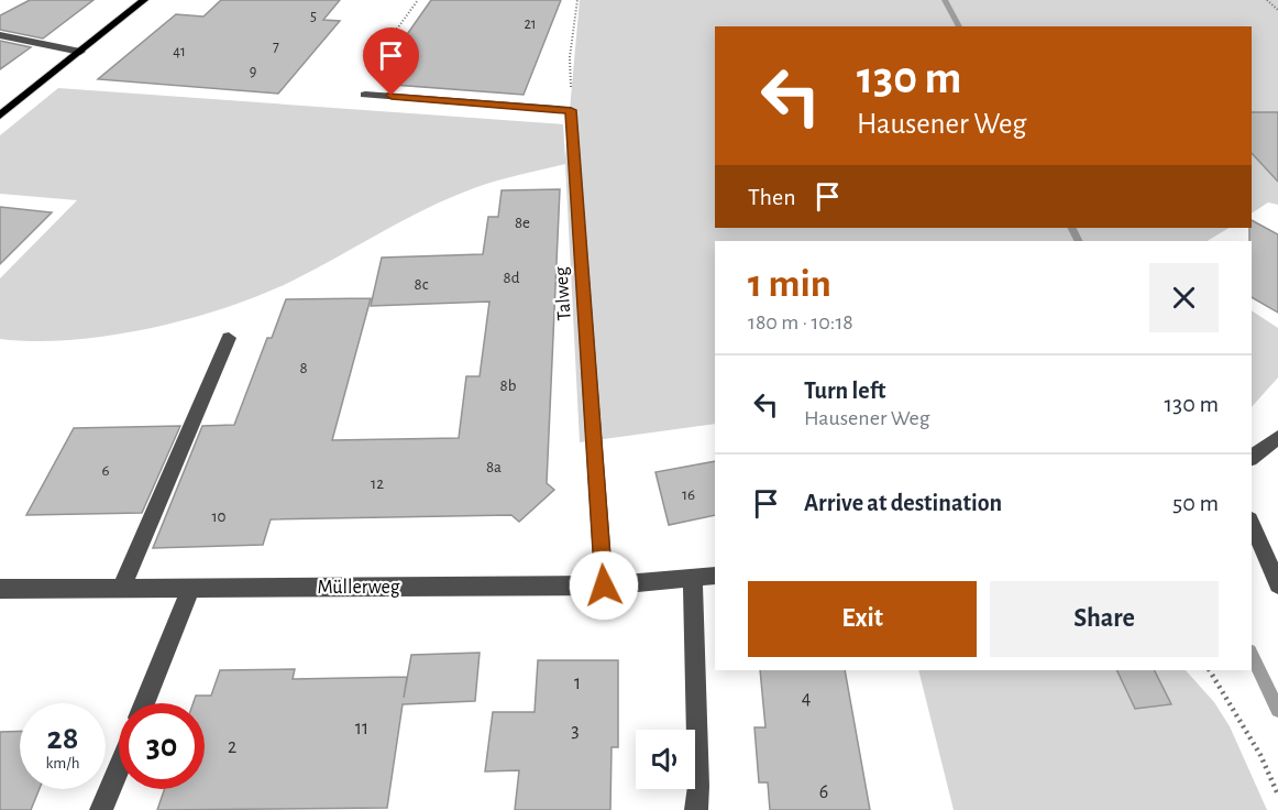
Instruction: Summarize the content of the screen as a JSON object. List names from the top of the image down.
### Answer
{
  "streets": {
    "street": ["Talweg", "Müllerweg"]
  },
  "crossings": [
    ["Talweg", "Müllerweg"]
  ],
  "house_numbers": [
    "5",
    "21",
    "7",
    "41",
    "9",
    "8e",
    "8d",
    "8c",
    "8",
    "8b",
    "8a",
    "6",
    "12",
    "16",
    "10",
    "1",
    "4",
    "11",
    "3",
    "2",
    "6"
  ],
  "page": {
    "turn": ["130 m", "Hausener Weg"],
    "then": "Then",
    "heading": ["1 min", "180 m · 10:18"],
    "list": [
      {
        "name": "Turn left",
        "note": "Hausener Weg",
        "value": "130 m"
      },
      {
        "name": "Arrive at destination",
        "value": "50 m"
      }
    ],
    "buttons": ["Exit", "Share"],
    "speed": "28 km/h",
    "limit": "30"
  }
}
